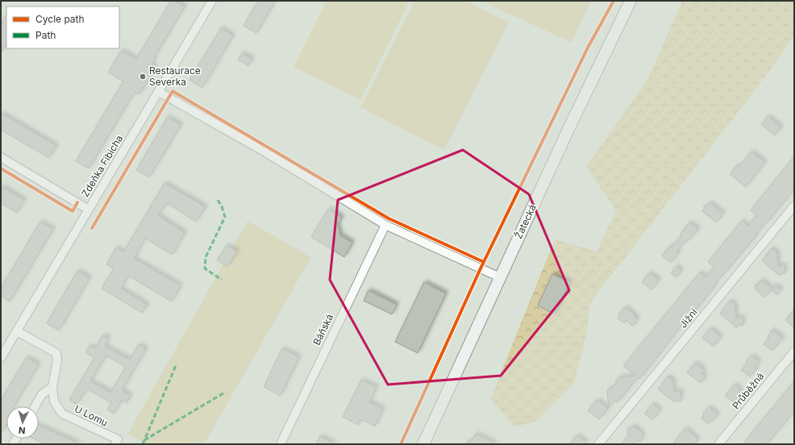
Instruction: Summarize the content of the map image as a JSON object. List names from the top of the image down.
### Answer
{
  "streets": {
    "street": [
      "Zdeňka Fibicha",
      "Žatecká",
      "Jižní",
      "Báňská",
      "Průběžná",
      "U Lomu"
    ]
  },
  "crossings": [
    ["Zdeňka Fibicha", "U Lomu"]
  ],
  "places": ["Restaurace Severka"],
  "legend": ["Cycle path", "Path"],
  "north": "bottom"
}
